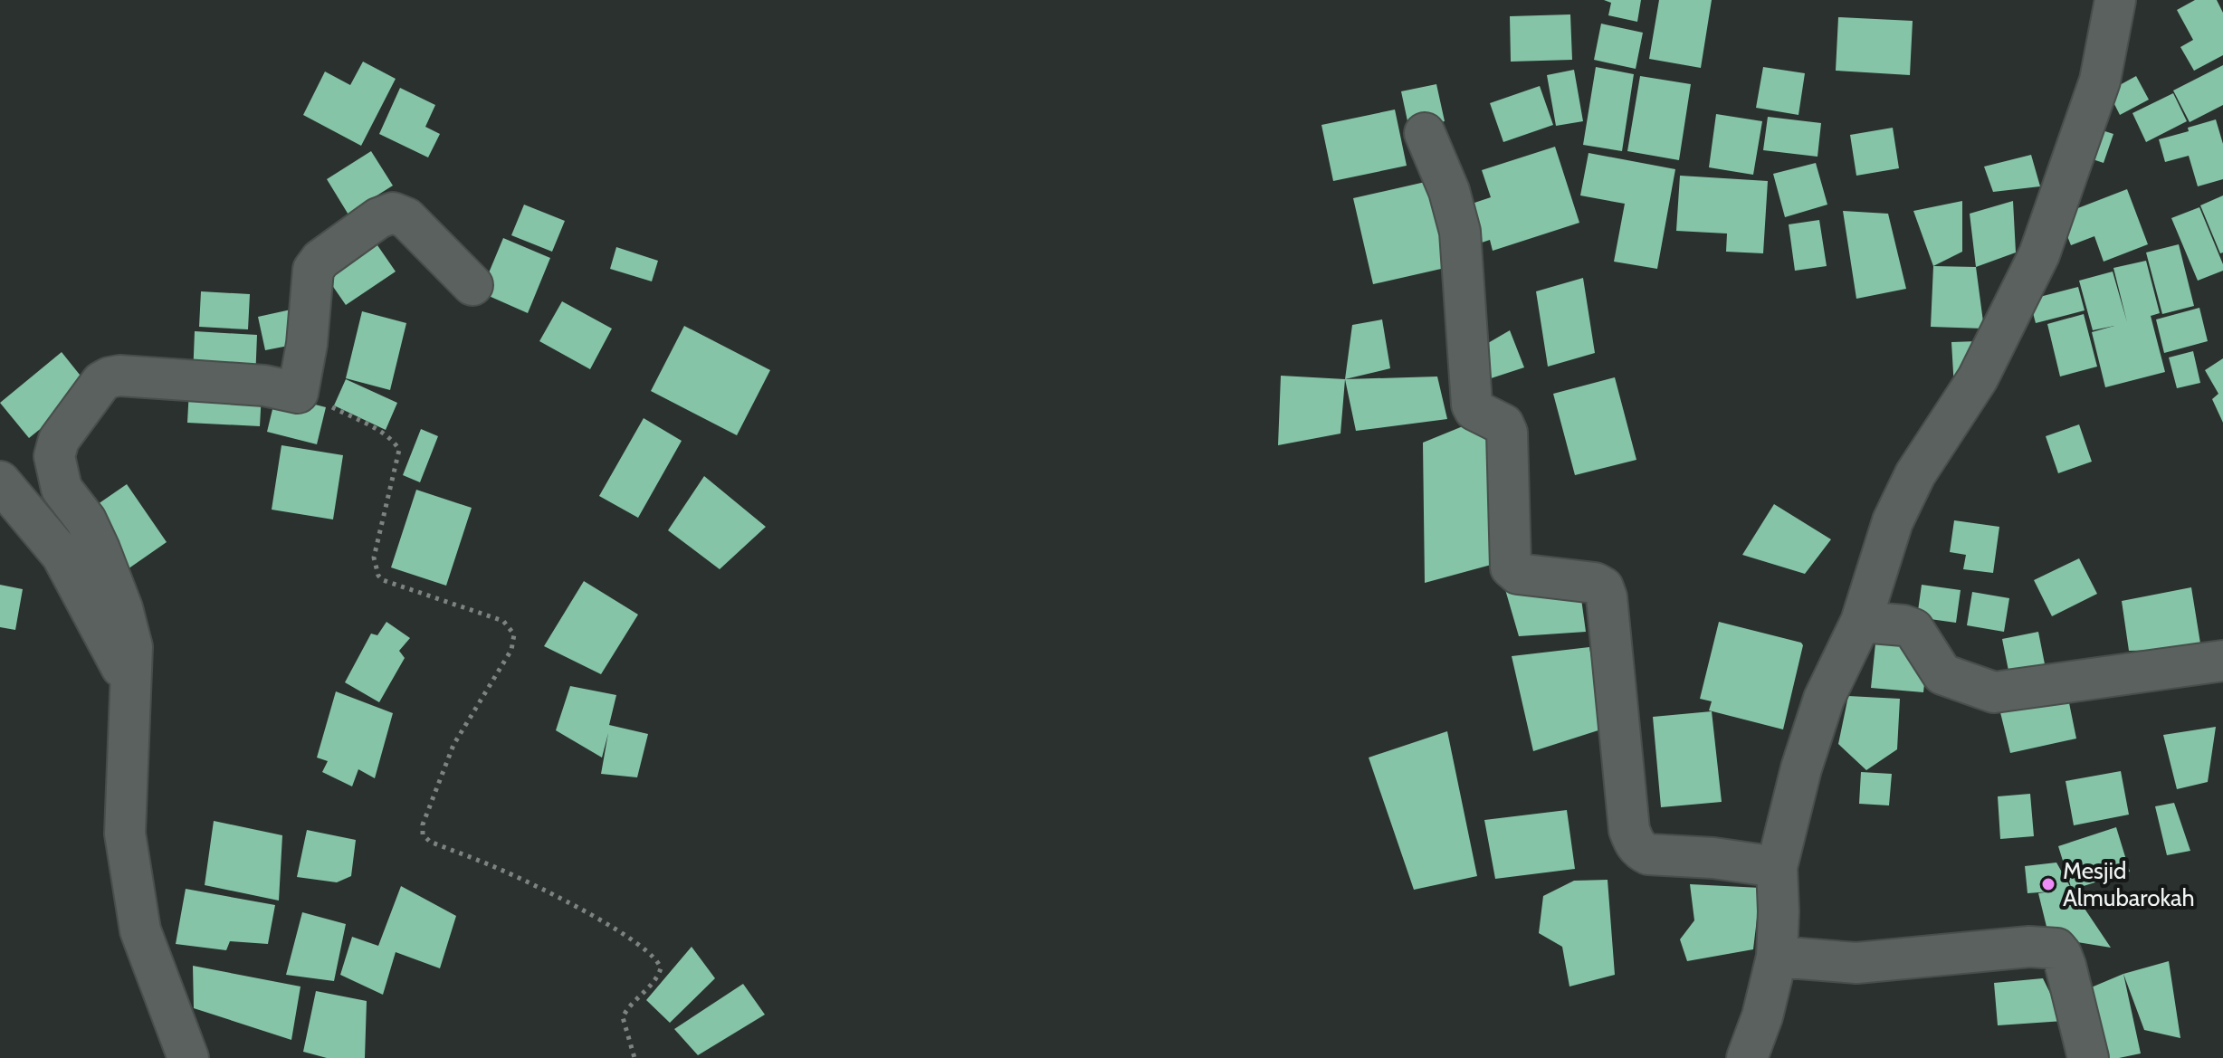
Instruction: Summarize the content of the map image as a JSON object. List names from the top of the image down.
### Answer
{
  "places": ["Mesjid Almubarokah"]
}
